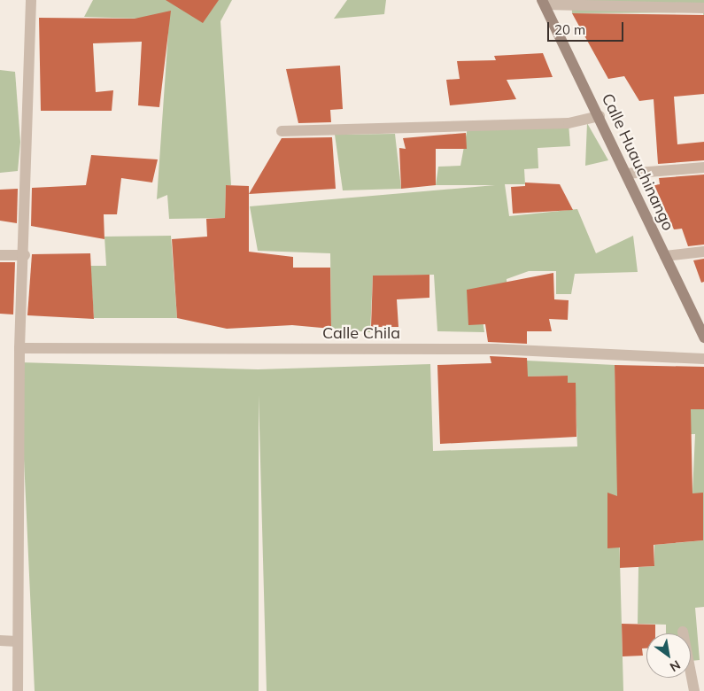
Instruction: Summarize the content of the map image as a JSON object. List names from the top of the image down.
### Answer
{
  "streets": {
    "main road": ["Calle Huauchinango"],
    "street": ["Calle Chila"]
  },
  "scale_bar": "20 m",
  "north": "bottom right"
}
